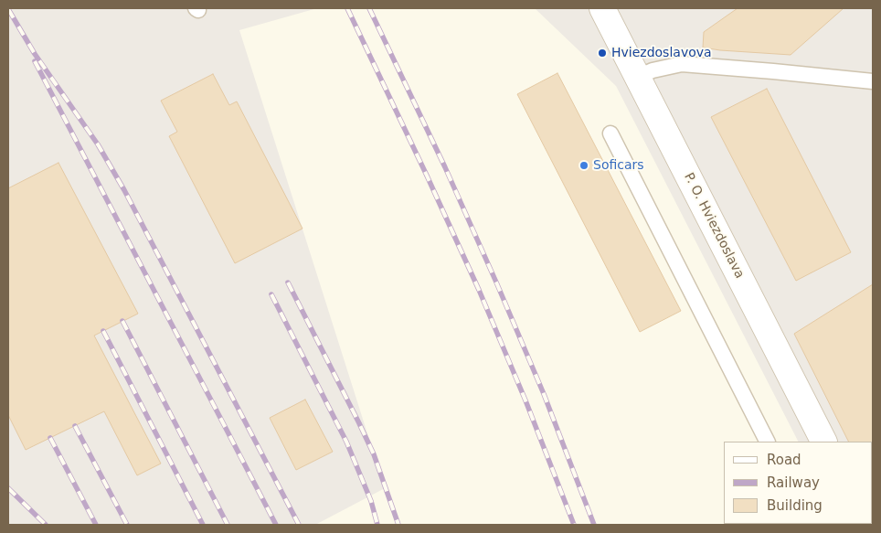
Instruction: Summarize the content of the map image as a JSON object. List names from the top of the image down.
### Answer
{
  "streets": {
    "street": ["P. O. Hviezdoslava"]
  },
  "places": ["Hviezdoslavova", "Soficars"],
  "legend": ["Road", "Railway", "Building"]
}
